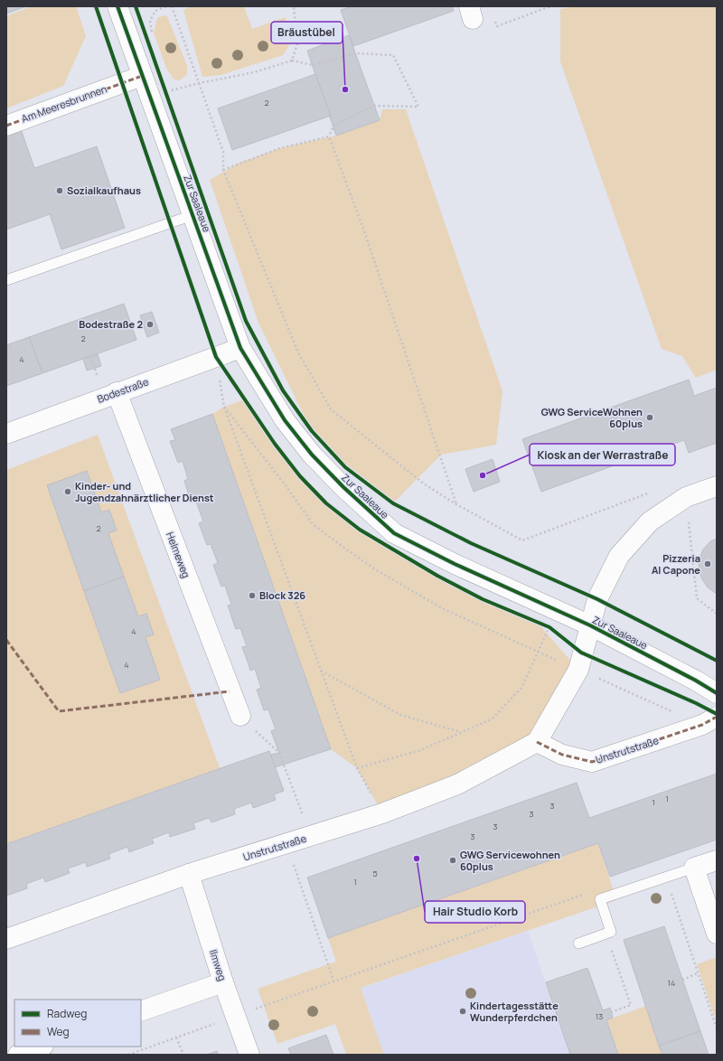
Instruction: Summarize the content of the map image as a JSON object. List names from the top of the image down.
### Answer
{
  "streets": {
    "street": [
      "Am Meeresbrunnen",
      "Zur Saaleaue",
      "Bodestraße",
      "Helmeweg",
      "Unstrutstraße",
      "Ilmweg"
    ]
  },
  "crossings": [
    ["Am Meeresbrunnen", "Zur Saaleaue"],
    ["Zur Saaleaue", "Bodestraße"],
    ["Bodestraße", "Helmeweg"],
    ["Unstrutstraße", "Ilmweg"]
  ],
  "places": [
    "Bräustübel",
    "Sozialkaufhaus",
    "Bodestraße 2",
    "GWG ServiceWohnen 60plus",
    "Kiosk an der Werrastraße",
    "Kinder- und Jugendzahnärztlicher Dienst",
    "Pizzeria Al Capone",
    "Block 326",
    "Hair Studio Korb",
    "GWG Servicewohnen 60plus",
    "Kindertagesstätte Wunderpferdchen"
  ],
  "house_numbers": [
    "2",
    "2",
    "4",
    "2",
    "4",
    "4",
    "1",
    "1",
    "3",
    "3",
    "3",
    "3",
    "5",
    "1",
    "14",
    "13"
  ],
  "legend": ["Radweg", "Weg"]
}
